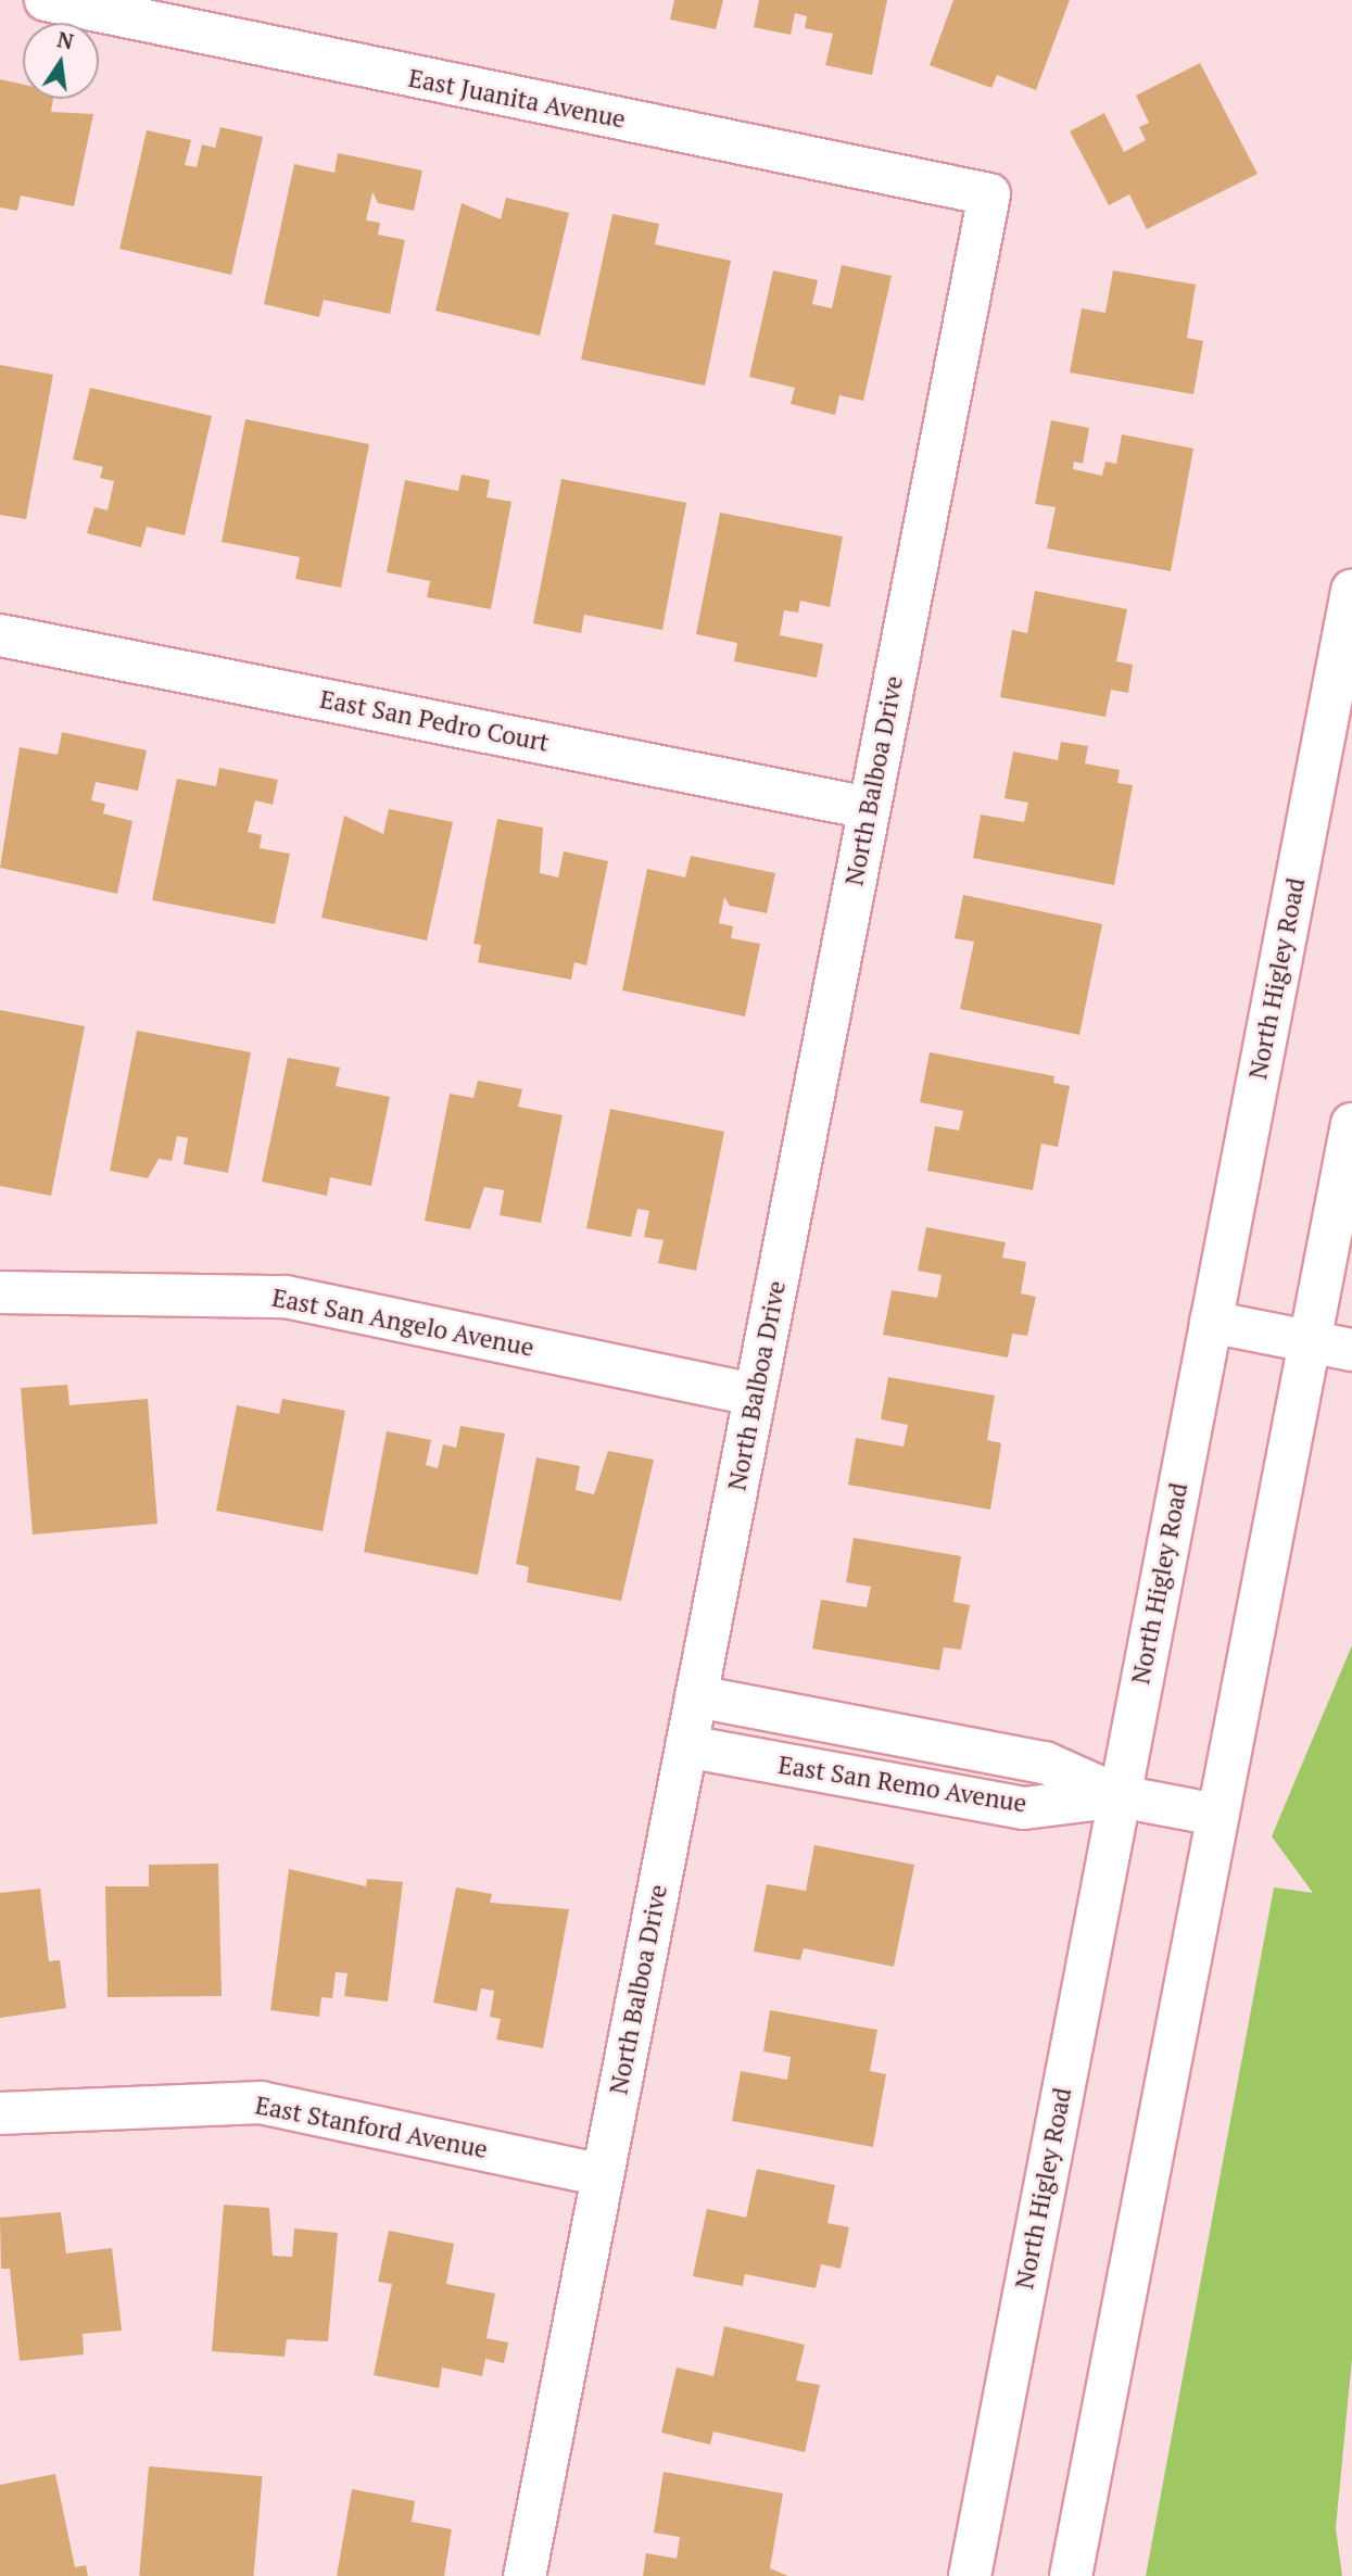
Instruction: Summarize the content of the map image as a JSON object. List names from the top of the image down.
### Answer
{
  "streets": {
    "street": [
      "East Juanita Avenue",
      "East San Pedro Court",
      "North Balboa Drive",
      "North Higley Road",
      "East San Angelo Avenue",
      "East San Remo Avenue",
      "East Stanford Avenue"
    ]
  },
  "crossings": [
    ["East Juanita Avenue", "North Balboa Drive"],
    ["East San Pedro Court", "North Balboa Drive"],
    ["North Balboa Drive", "East San Angelo Avenue"],
    ["North Balboa Drive", "East San Remo Avenue"],
    ["North Balboa Drive", "East Stanford Avenue"],
    ["North Higley Road", "East San Remo Avenue"]
  ],
  "north": "top"
}
